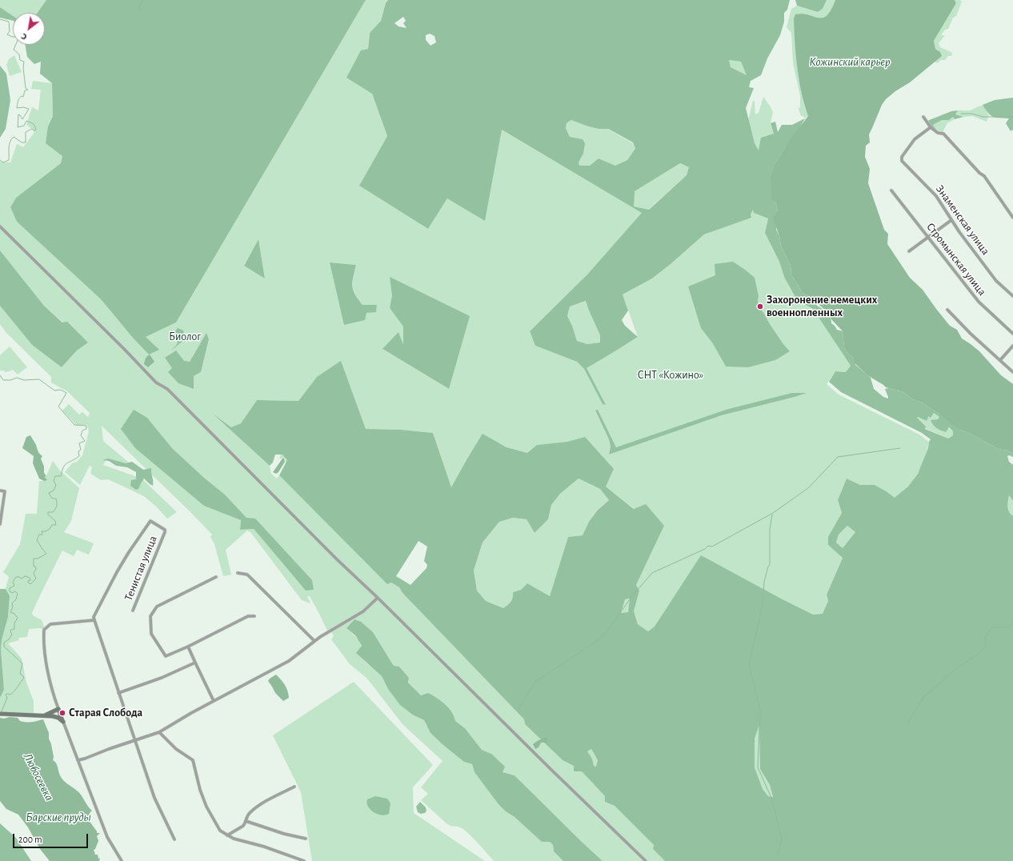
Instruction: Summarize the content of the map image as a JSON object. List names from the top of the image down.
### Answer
{
  "streets": {
    "street": ["Знаменская улица", "Стромынская улица", "Тенистая улица"]
  },
  "water": ["Кожинский карьер", "Любосеевка", "Барские пруды"],
  "parks": ["Биолог", "СНТ «Кожино»"],
  "places": ["Захоронение немецких военнопленных", "Старая Слобода"],
  "scale_bar": "200 m",
  "north": "bottom left"
}
